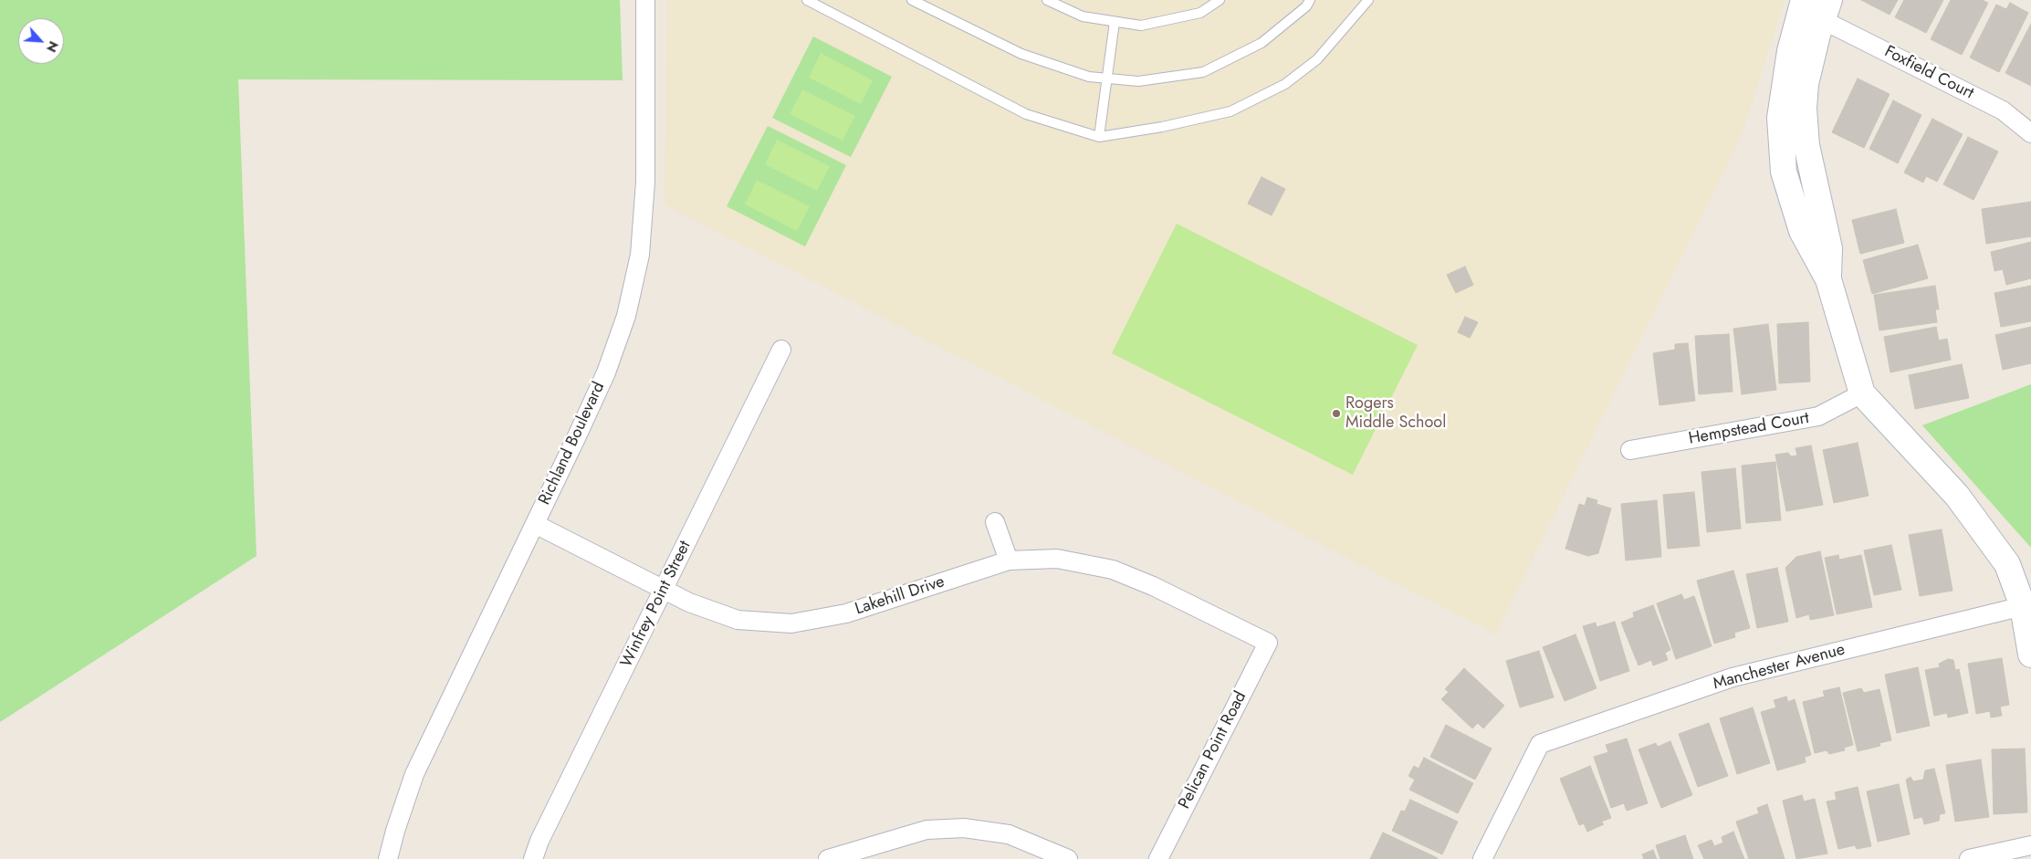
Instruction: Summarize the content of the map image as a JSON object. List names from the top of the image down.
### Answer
{
  "streets": {
    "street": [
      "Foxfield Court",
      "Hempstead Court",
      "Richland Boulevard",
      "Lakehill Drive",
      "Winfrey Point Street",
      "Manchester Avenue",
      "Pelican Point Road"
    ]
  },
  "crossings": [
    ["Richland Boulevard", "Lakehill Drive"],
    ["Lakehill Drive", "Winfrey Point Street"],
    ["Lakehill Drive", "Pelican Point Road"]
  ],
  "places": ["Rogers Middle School"],
  "north": "bottom right"
}
